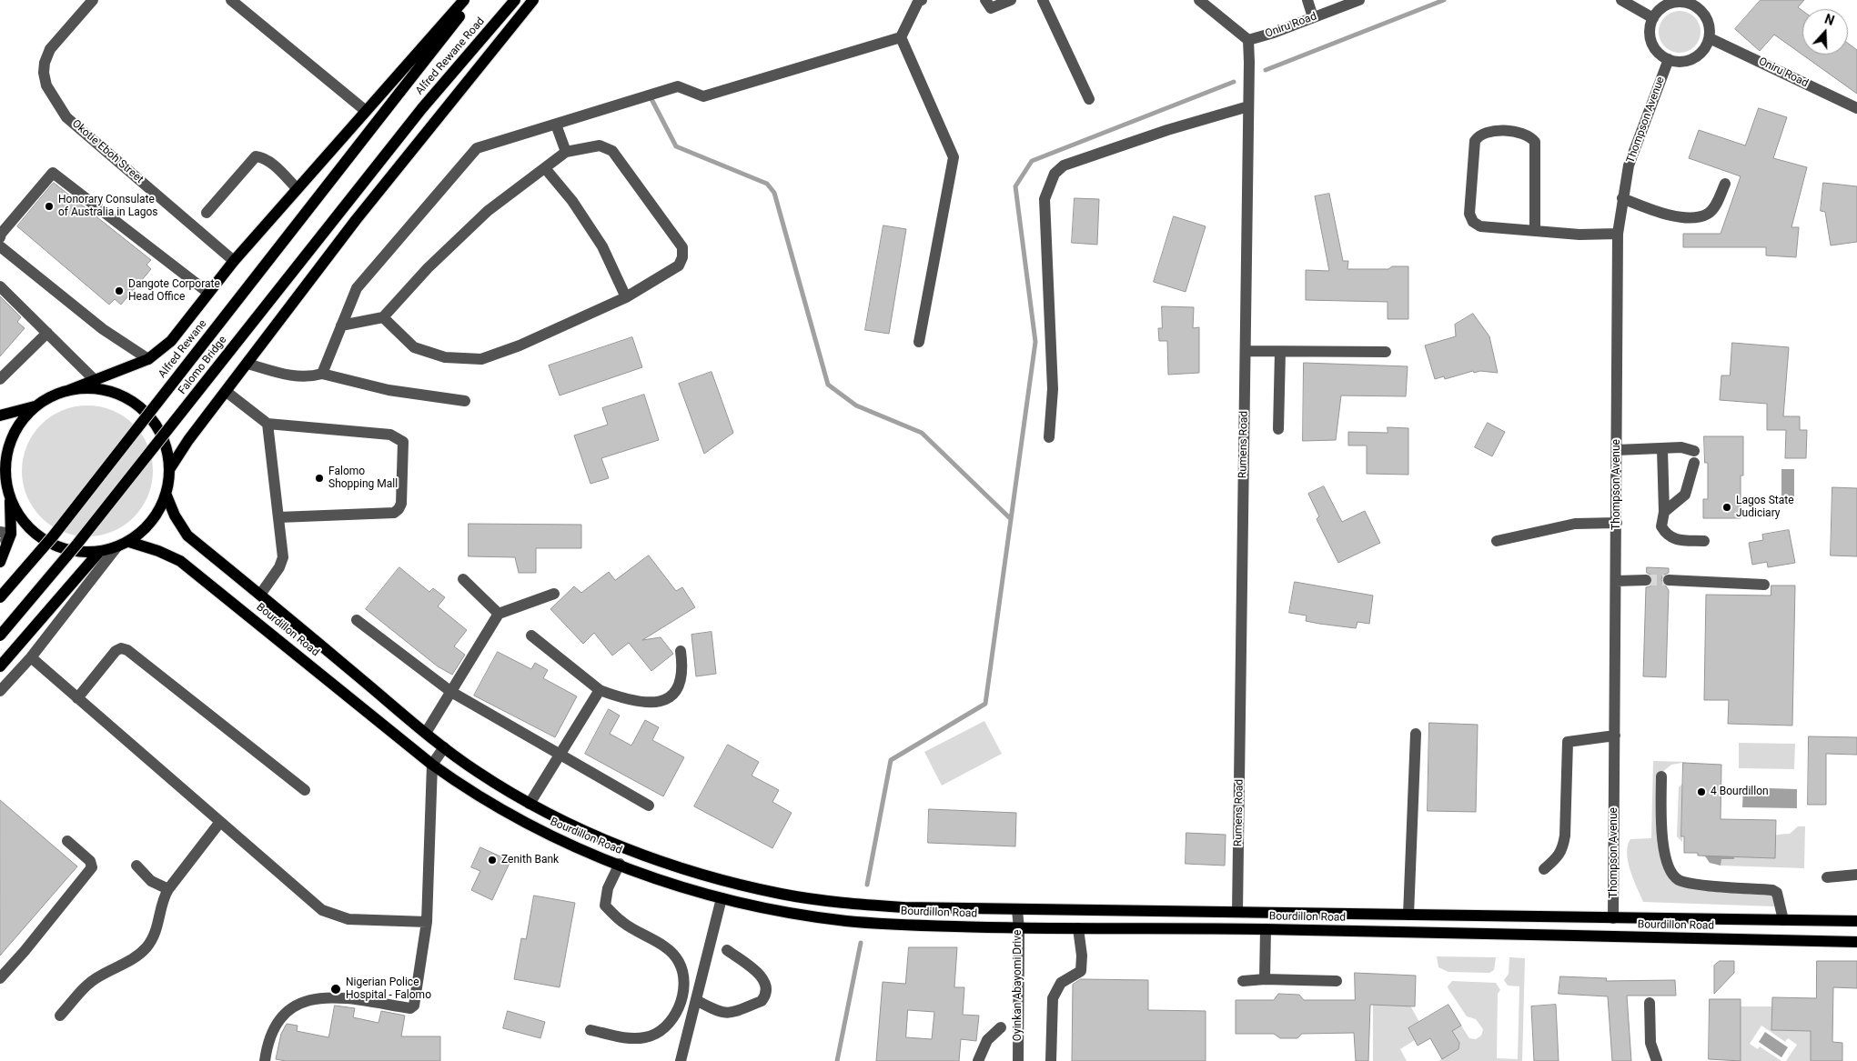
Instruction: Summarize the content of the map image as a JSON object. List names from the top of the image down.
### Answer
{
  "streets": {
    "main road": [
      "Alfred Rewane Road",
      "Alfred Rewane",
      "Falomo Bridge",
      "Bourdillon Road"
    ],
    "street": [
      "Oniru Road",
      "Thompson Avenue",
      "Okotie Eboh Street",
      "Rumens Road",
      "Oyinkan Abayomi Drive"
    ]
  },
  "crossings": [
    ["Oniru Road", "Thompson Avenue"],
    ["Oniru Road", "Rumens Road"],
    ["Alfred Rewane Road", "Alfred Rewane"],
    ["Alfred Rewane Road", "Falomo Bridge"],
    ["Thompson Avenue", "Bourdillon Road"],
    ["Rumens Road", "Bourdillon Road"],
    ["Bourdillon Road", "Oyinkan Abayomi Drive"]
  ],
  "places": [
    "Honorary Consulate of Australia in Lagos",
    "Dangote Corporate Head Office",
    "Falomo Shopping Mall",
    "Lagos State Judiciary",
    "4 Bourdillon",
    "Zenith Bank",
    "Nigerian Police Hospital - Falomo"
  ],
  "north": "top"
}
